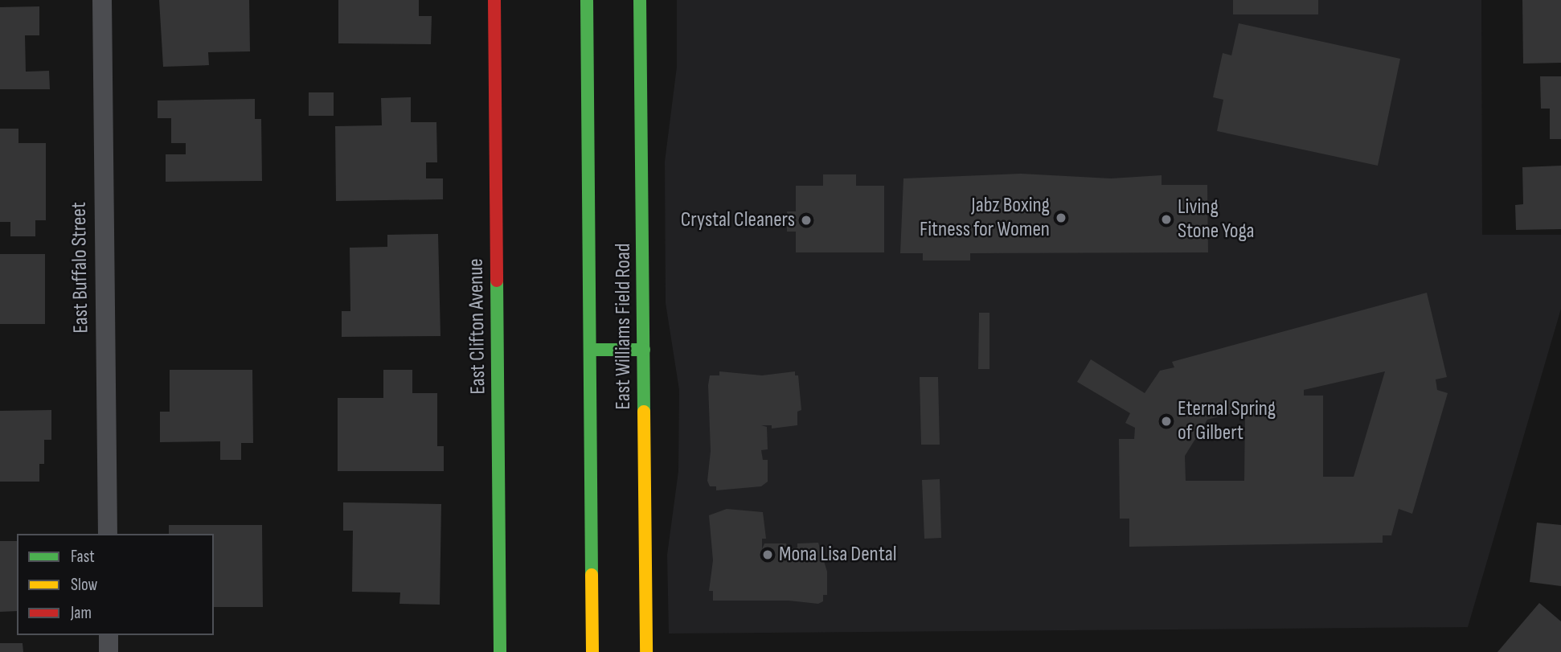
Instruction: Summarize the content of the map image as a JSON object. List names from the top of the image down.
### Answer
{
  "streets": {
    "main road": ["East Clifton Avenue", "East Williams Field Road"],
    "street": ["East Buffalo Street"]
  },
  "places": [
    "Jabz Boxing Fitness for Women",
    "Living Stone Yoga",
    "Crystal Cleaners",
    "Eternal Spring of Gilbert",
    "Mona Lisa Dental"
  ],
  "legend": ["Fast", "Slow", "Jam"]
}
